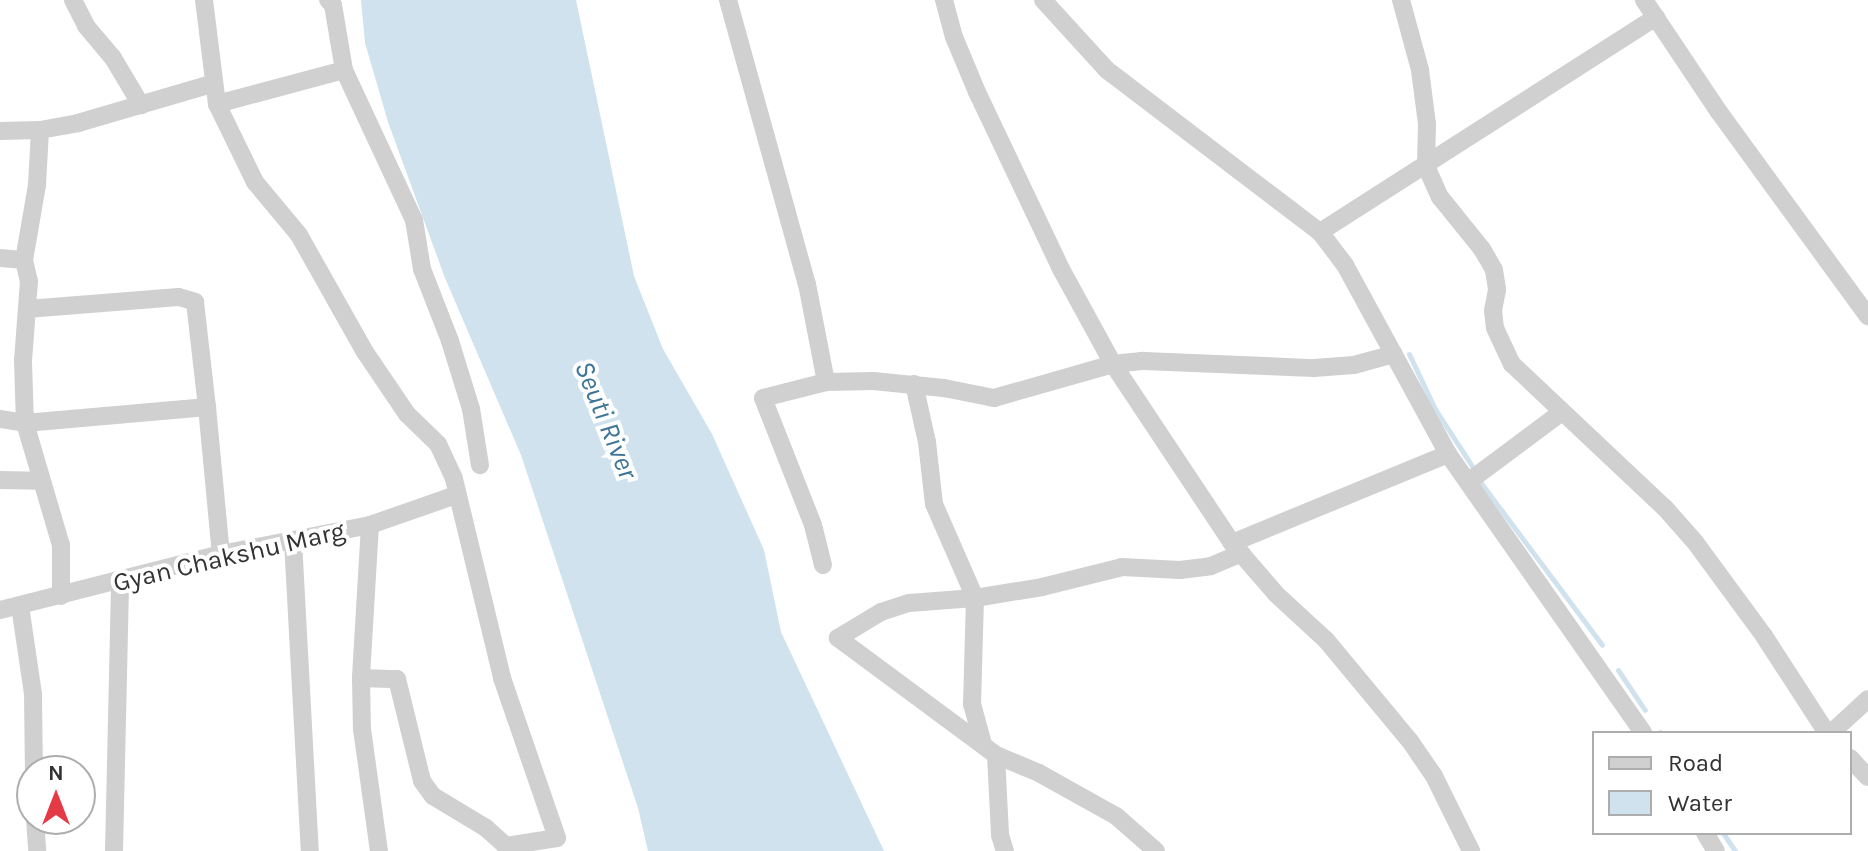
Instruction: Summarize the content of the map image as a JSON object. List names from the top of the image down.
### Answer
{
  "streets": {
    "street": ["Gyan Chakshu Marg"]
  },
  "water": ["Seuti River"],
  "legend": ["Road", "Water"],
  "north": "top"
}
